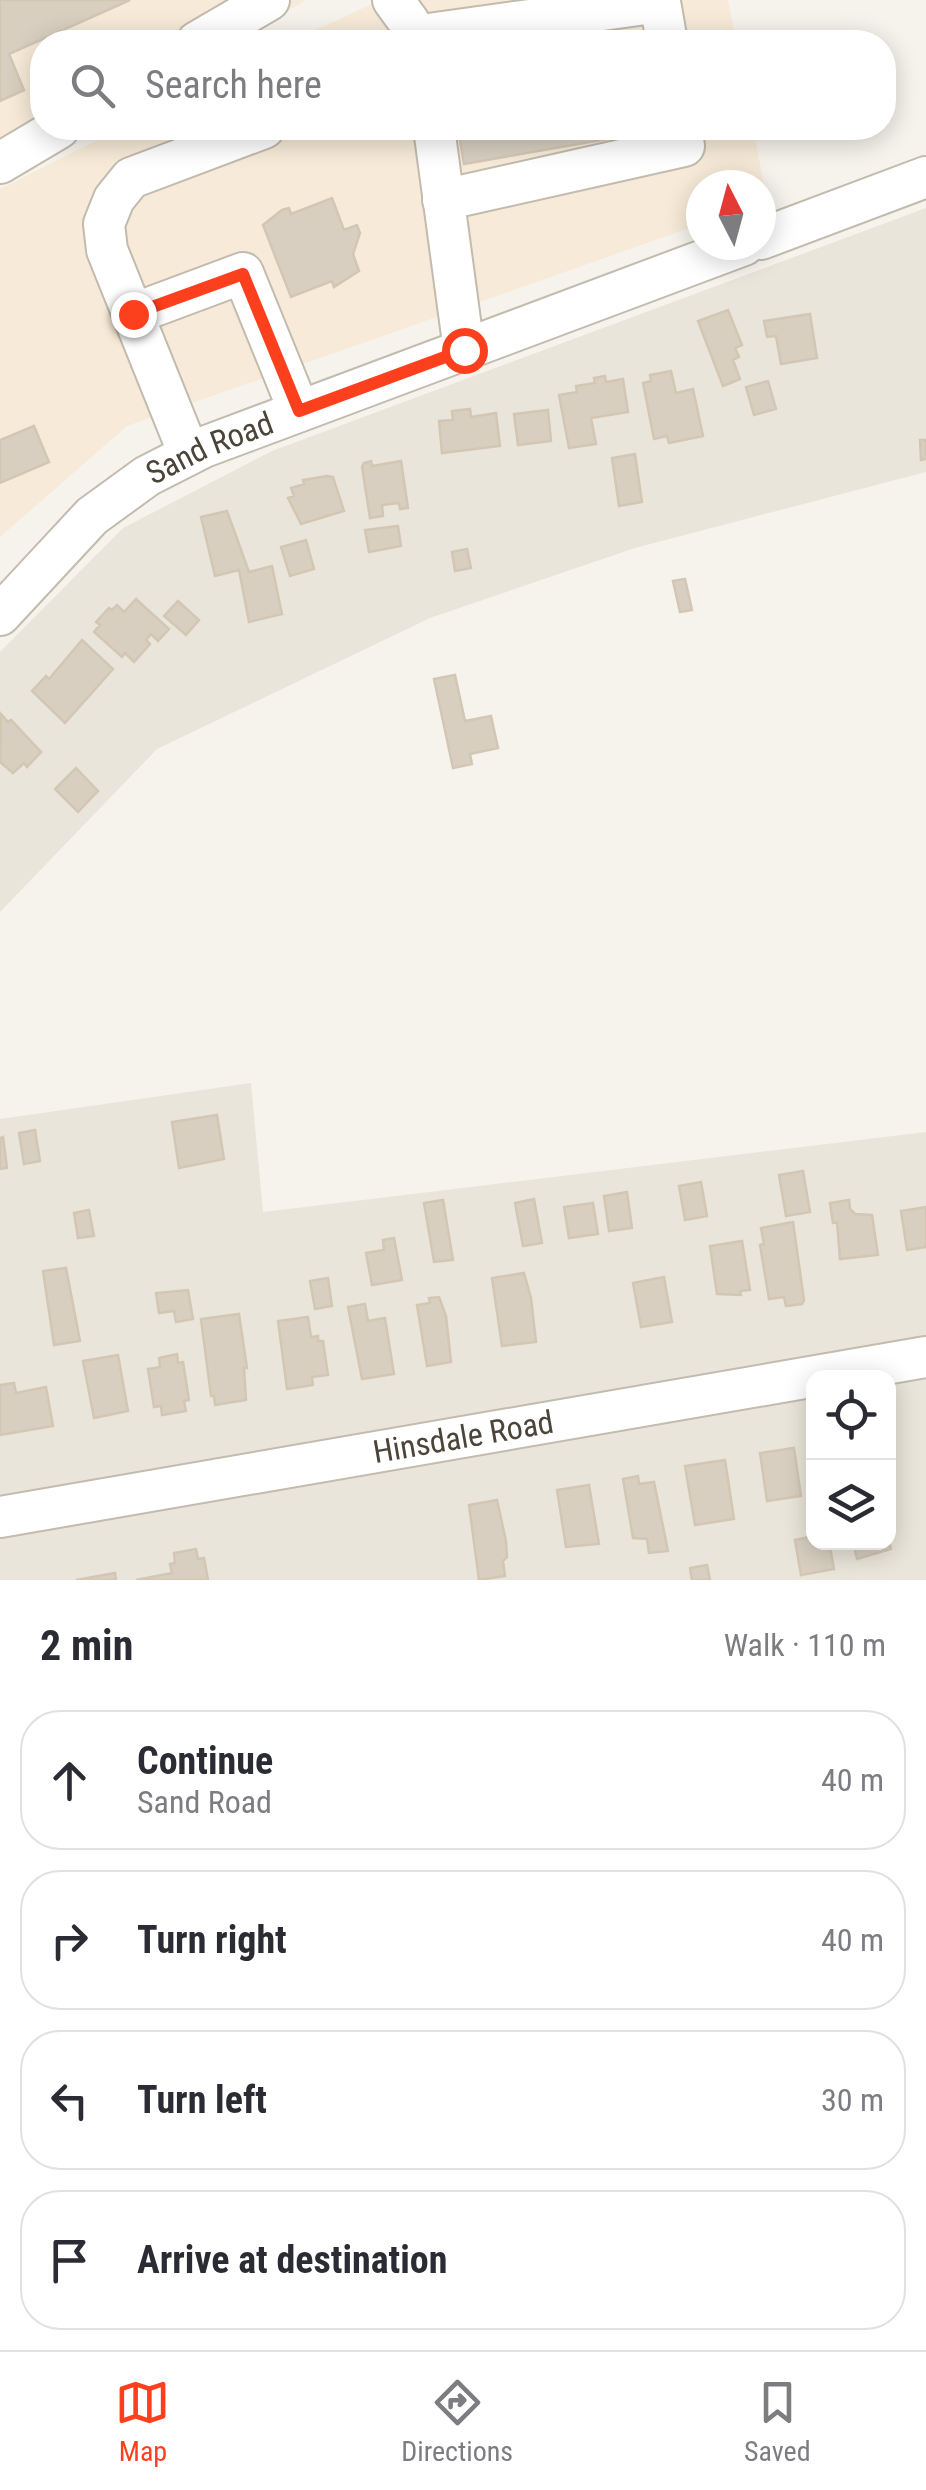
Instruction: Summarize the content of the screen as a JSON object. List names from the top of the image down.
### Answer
{
  "streets": {
    "street": ["Sand Road", "Hinsdale Road"]
  },
  "north": "top",
  "page": {
    "search": "Search here",
    "heading": ["2 min", "Walk · 110 m"],
    "list": [
      ["Continue", "Sand Road", "40 m"],
      ["Turn right", "40 m"],
      ["Turn left", "30 m"],
      "Arrive at destination"
    ],
    "nav": ["Map", "Directions", "Saved"]
  }
}
